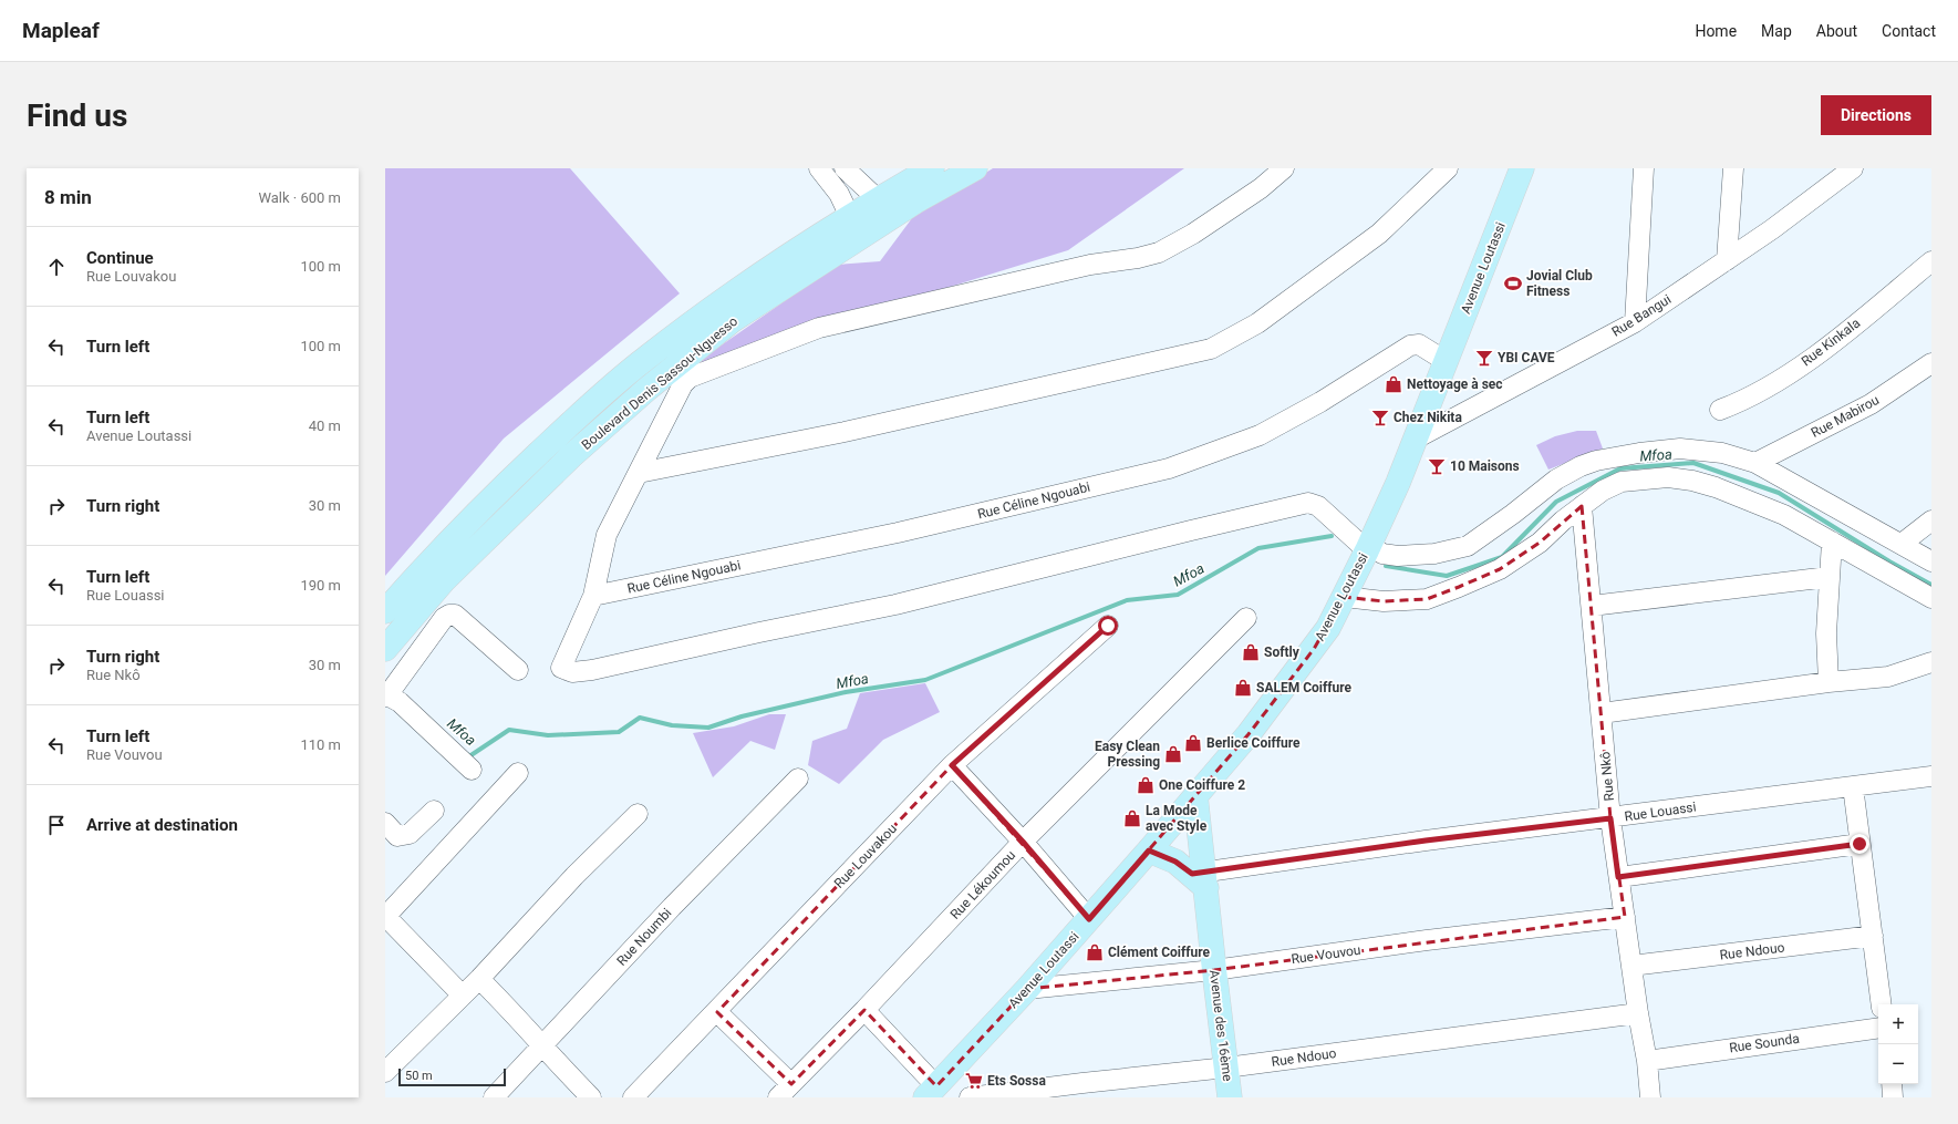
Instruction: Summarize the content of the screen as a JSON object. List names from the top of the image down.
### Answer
{
  "streets": {
    "main road": ["Avenue Loutassi", "Boulevard Denis Sassou-Nguesso", "Avenue des 16ème"],
    "street": [
      "Rue Bangui",
      "Rue Kinkala",
      "Rue Mabirou",
      "Rue Céline Ngouabi",
      "Rue Nkô",
      "Rue Louassi",
      "Rue Louvakou",
      "Rue Lékoumou",
      "Rue Noumbi",
      "Rue Ndouo",
      "Rue Vouvou",
      "Rue Sounda"
    ]
  },
  "crossings": [
    ["Avenue Loutassi", "Rue Bangui"],
    ["Avenue Loutassi", "Rue Céline Ngouabi"],
    ["Avenue Loutassi", "Rue Vouvou"],
    ["Avenue Loutassi", "Avenue des 16ème"],
    ["Rue Nkô", "Rue Louassi"],
    ["Rue Nkô", "Rue Ndouo"],
    ["Rue Nkô", "Rue Vouvou"],
    ["Rue Nkô", "Rue Sounda"],
    ["Rue Louassi", "Avenue des 16ème"],
    ["Rue Ndouo", "Avenue des 16ème"],
    ["Rue Vouvou", "Avenue des 16ème"]
  ],
  "water": ["Mfoa"],
  "places": {
    "sports": ["Jovial Club Fitness"],
    "bar": ["YBI CAVE", "Chez Nikita", "10 Maisons"],
    "shop": [
      "Nettoyage à sec",
      "Softly",
      "SALEM Coiffure",
      "Berlice Coiffure",
      "Easy Clean Pressing",
      "One Coiffure 2",
      "La Mode avec Style",
      "Clément Coiffure"
    ],
    "supermarket": ["Ets Sossa"]
  },
  "scale_bar": "50 m",
  "page": {
    "header": "Mapleaf",
    "nav": [
      "Home",
      "Map",
      "About",
      "Contact"
    ],
    "buttons": "Directions",
    "title": "Find us",
    "heading": ["8 min", "Walk · 600 m"],
    "list": [
      ["Continue", "Rue Louvakou", "100 m"],
      ["Turn left", "100 m"],
      ["Turn left", "Avenue Loutassi", "40 m"],
      ["Turn right", "30 m"],
      ["Turn left", "Rue Louassi", "190 m"],
      ["Turn right", "Rue Nkô", "30 m"],
      ["Turn left", "Rue Vouvou", "110 m"],
      "Arrive at destination"
    ],
    "map_buttons": ["+", "−"],
    "scale": "50 m"
  }
}
